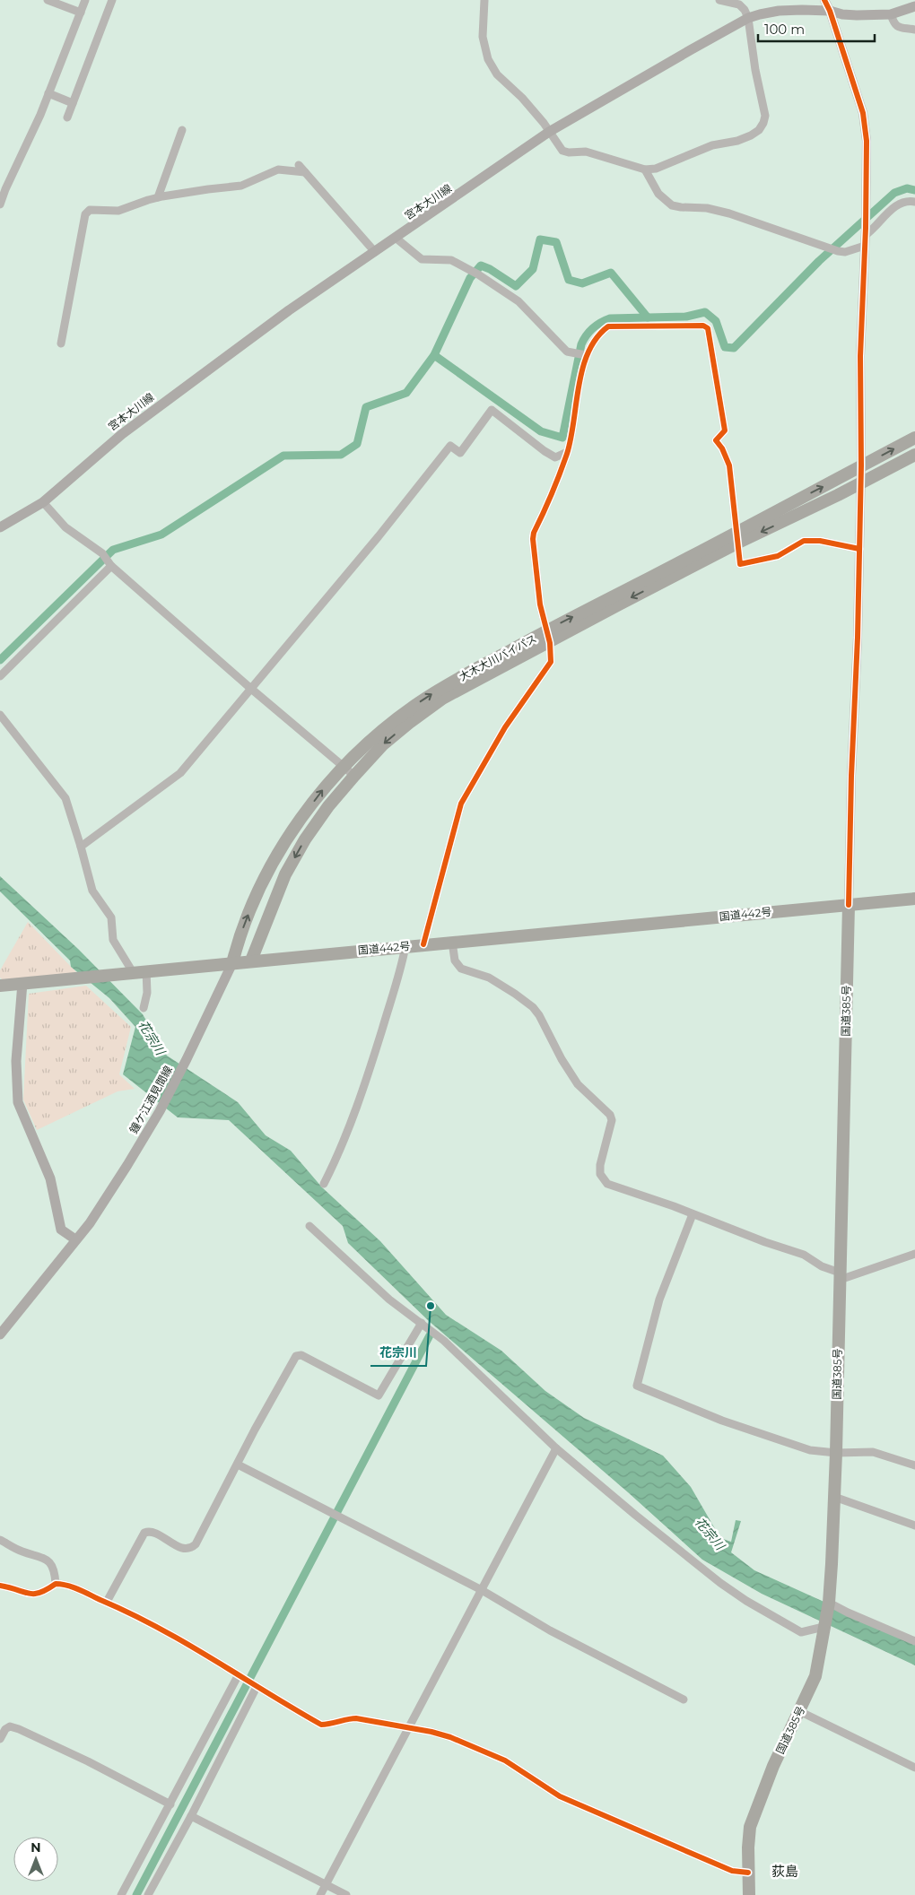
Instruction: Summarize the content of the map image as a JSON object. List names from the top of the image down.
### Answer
{
  "streets": {
    "highway": ["大木大川バイパス", "国道442号", "国道385号"],
    "main road": ["宮本大川線", "鐘ケ江酒見間線"]
  },
  "crossings": [
    ["大木大川バイパス", "国道442号"],
    ["大木大川バイパス", "鐘ケ江酒見間線"],
    ["国道442号", "国道385号"],
    ["国道442号", "鐘ケ江酒見間線"]
  ],
  "districts": ["荻島"],
  "water": ["花宗川"],
  "places": ["花宗川"],
  "scale_bar": "100 m",
  "north": "top"
}
